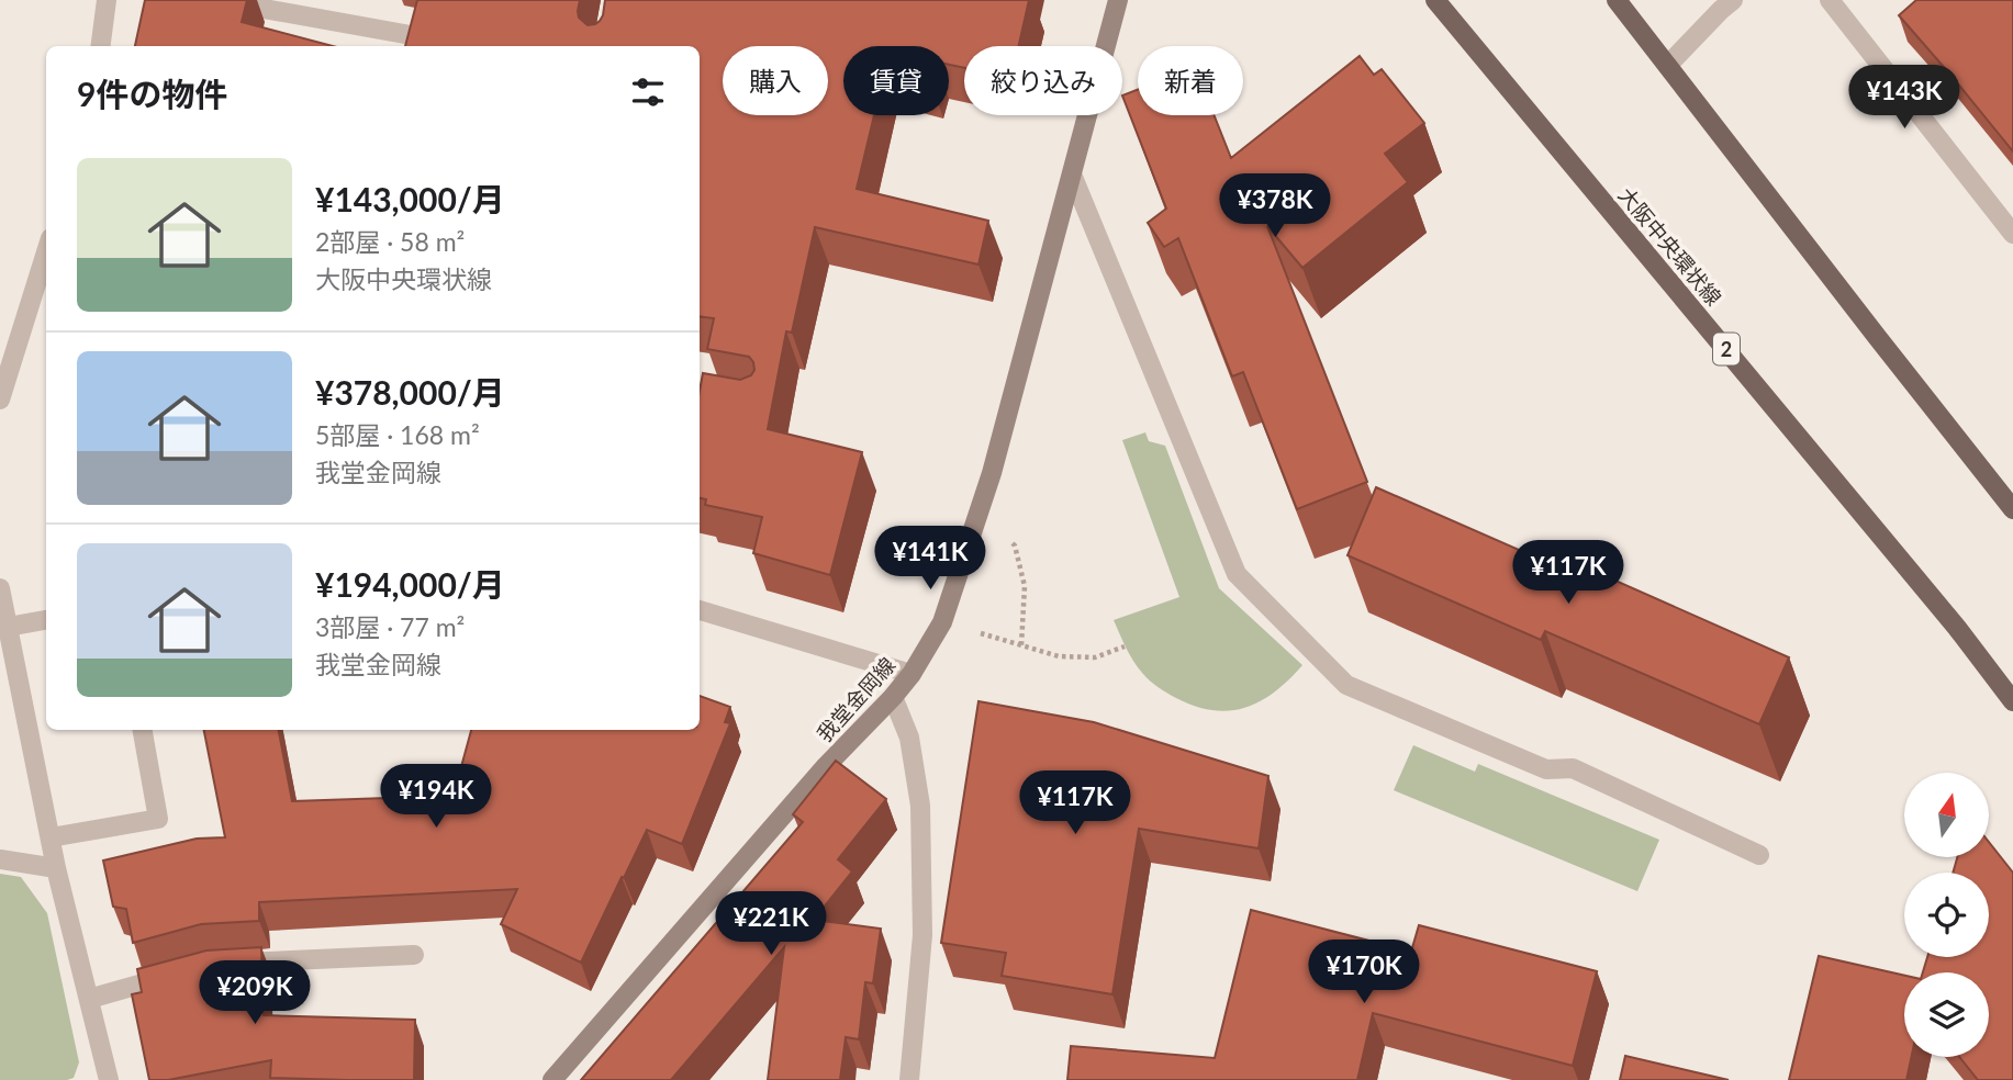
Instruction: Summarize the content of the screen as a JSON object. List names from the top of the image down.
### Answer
{
  "streets": {
    "main road": ["大阪中央環状線", "2", "我堂金岡線"]
  },
  "north": "top",
  "page": {
    "chip": [
      "購入",
      "賃貸",
      "絞り込み",
      "新着"
    ],
    "heading": "9件の物件",
    "price": [
      "¥143K",
      "¥378K",
      "¥141K",
      "¥117K",
      "¥194K",
      "¥117K",
      "¥221K",
      "¥170K",
      "¥209K"
    ],
    "list": [
      {
        "name": "¥143,000/月",
        "note": "2部屋 · 58 m² · 大阪中央環状線"
      },
      {
        "name": "¥378,000/月",
        "note": "5部屋 · 168 m² · 我堂金岡線"
      },
      {
        "name": "¥194,000/月",
        "note": "3部屋 · 77 m² · 我堂金岡線"
      }
    ]
  }
}
